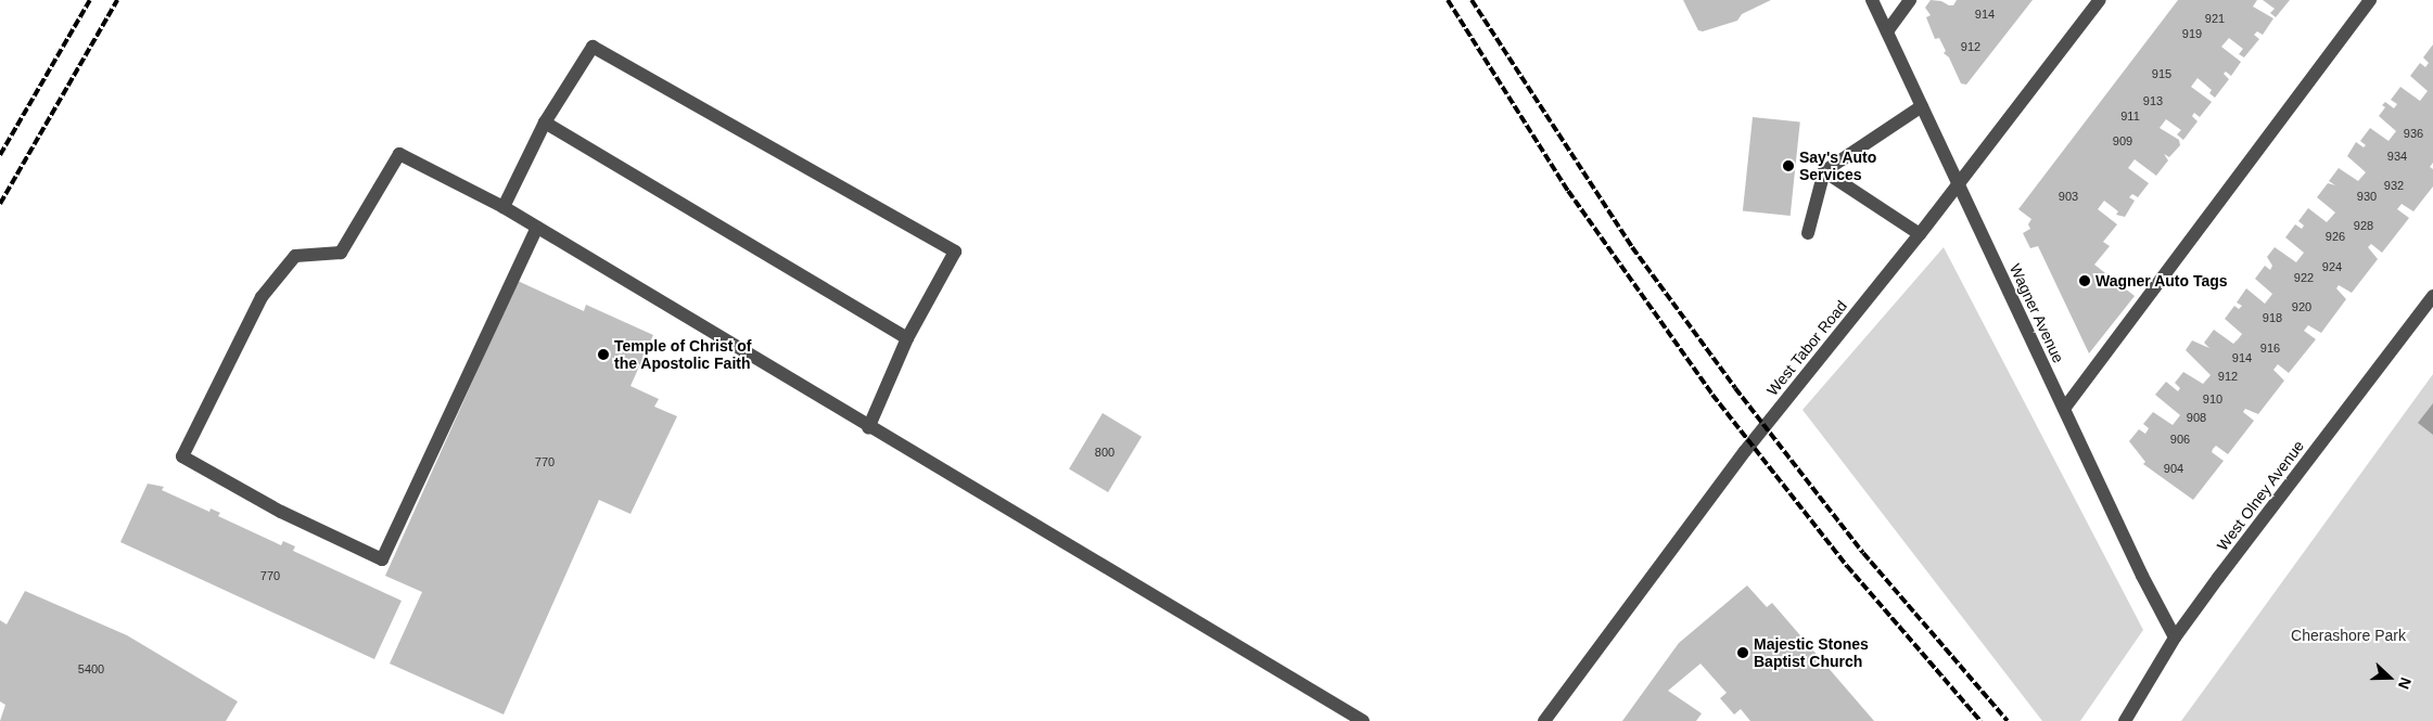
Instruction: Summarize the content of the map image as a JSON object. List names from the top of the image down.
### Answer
{
  "streets": {
    "street": ["Wagner Avenue", "West Tabor Road", "West Olney Avenue"]
  },
  "crossings": [
    ["Wagner Avenue", "West Tabor Road"],
    ["Wagner Avenue", "West Olney Avenue"]
  ],
  "parks": ["Cherashore Park"],
  "places": [
    "Say's Auto Services",
    "Wagner Auto Tags",
    "Temple of Christ of the Apostolic Faith",
    "Majestic Stones Baptist Church"
  ],
  "house_numbers": [
    "914",
    "921",
    "919",
    "912",
    "915",
    "913",
    "911",
    "936",
    "909",
    "934",
    "932",
    "903",
    "930",
    "928",
    "926",
    "924",
    "922",
    "920",
    "918",
    "916",
    "914",
    "912",
    "910",
    "908",
    "906",
    "800",
    "770",
    "904",
    "770",
    "5400"
  ],
  "north": "right"
}
